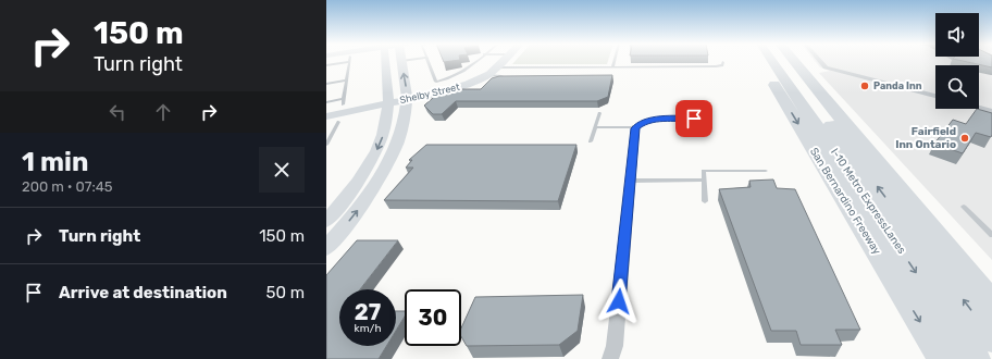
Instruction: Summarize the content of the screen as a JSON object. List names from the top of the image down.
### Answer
{
  "streets": {
    "highway": ["San Bernardino Freeway", "I-10 Metro ExpressLanes"],
    "main road": ["Shelby Street"]
  },
  "places": ["Panda Inn", "Fairfield Inn Ontario"],
  "page": {
    "turn": ["150 m", "Turn right"],
    "heading": ["1 min", "200 m · 07:45"],
    "list": [
      {
        "name": "Turn right",
        "value": "150 m"
      },
      {
        "name": "Arrive at destination",
        "value": "50 m"
      }
    ],
    "speed": "27 km/h",
    "limit": "30"
  }
}
